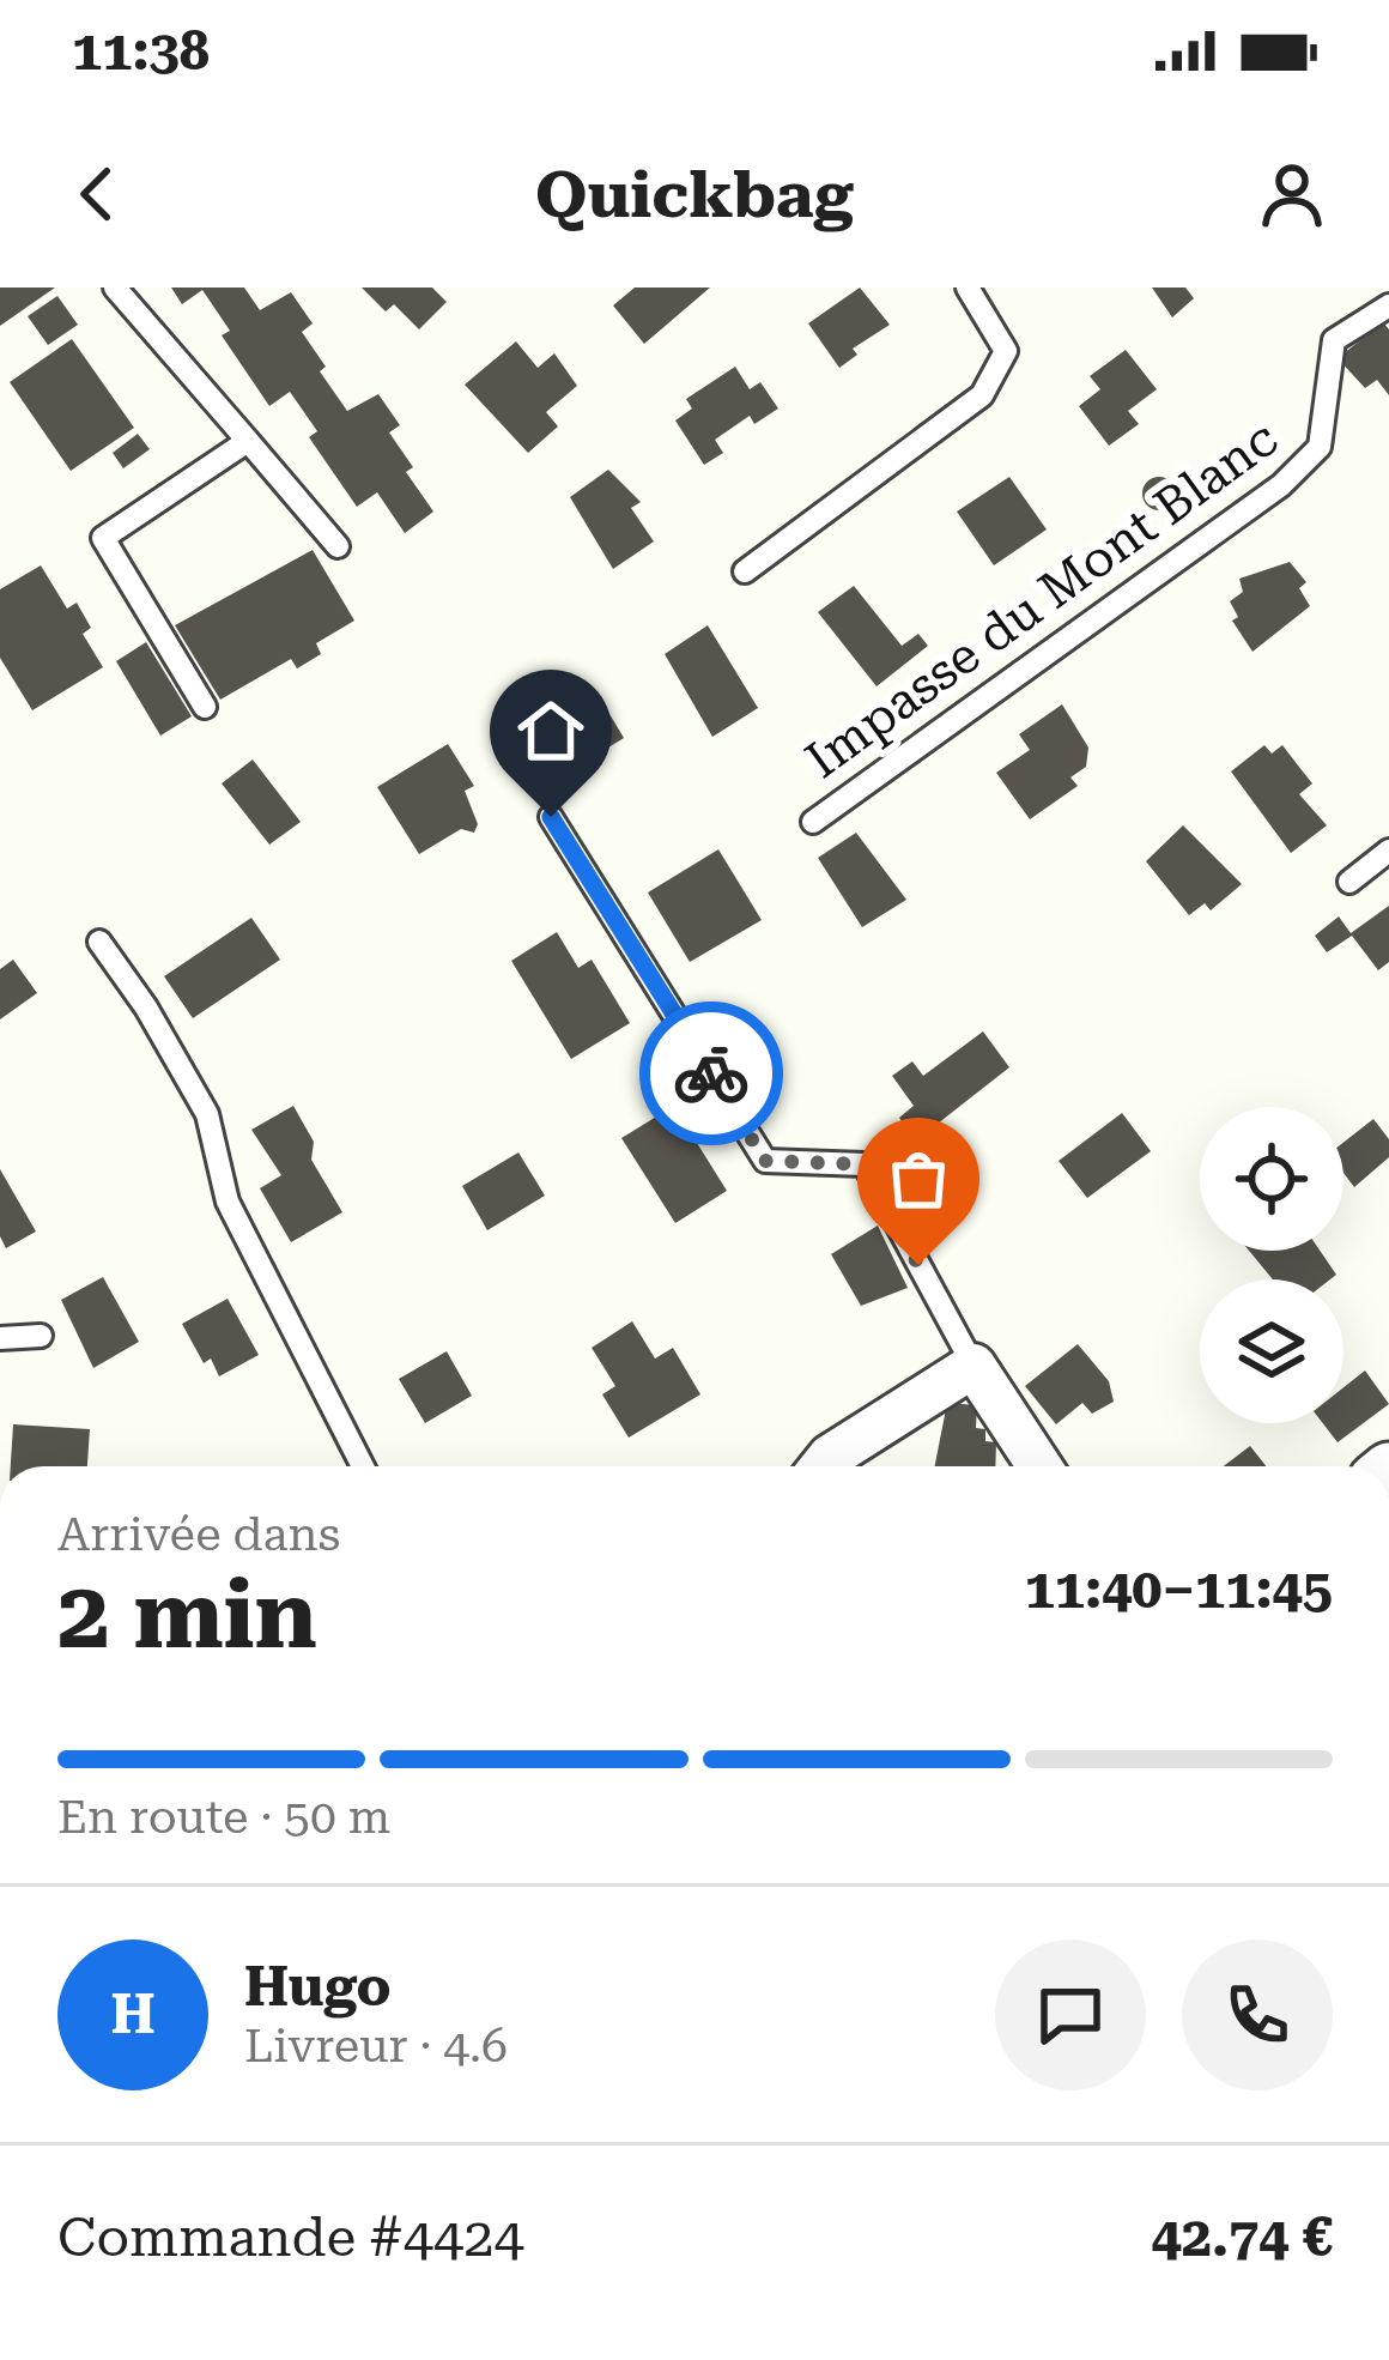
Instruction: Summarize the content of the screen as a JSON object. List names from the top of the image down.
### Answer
{
  "streets": {
    "lane": ["Impasse du Mont Blanc"]
  },
  "page": {
    "status": "11:38",
    "header": "Quickbag",
    "heading": ["2 min", "Arrivée dans", "11:40–11:45"],
    "panel": [
      "Hugo",
      "Livreur · 4.6",
      "Commande #4424",
      "42.74 €"
    ],
    "bar": "En route · 50 m",
    "round": "H"
  }
}
